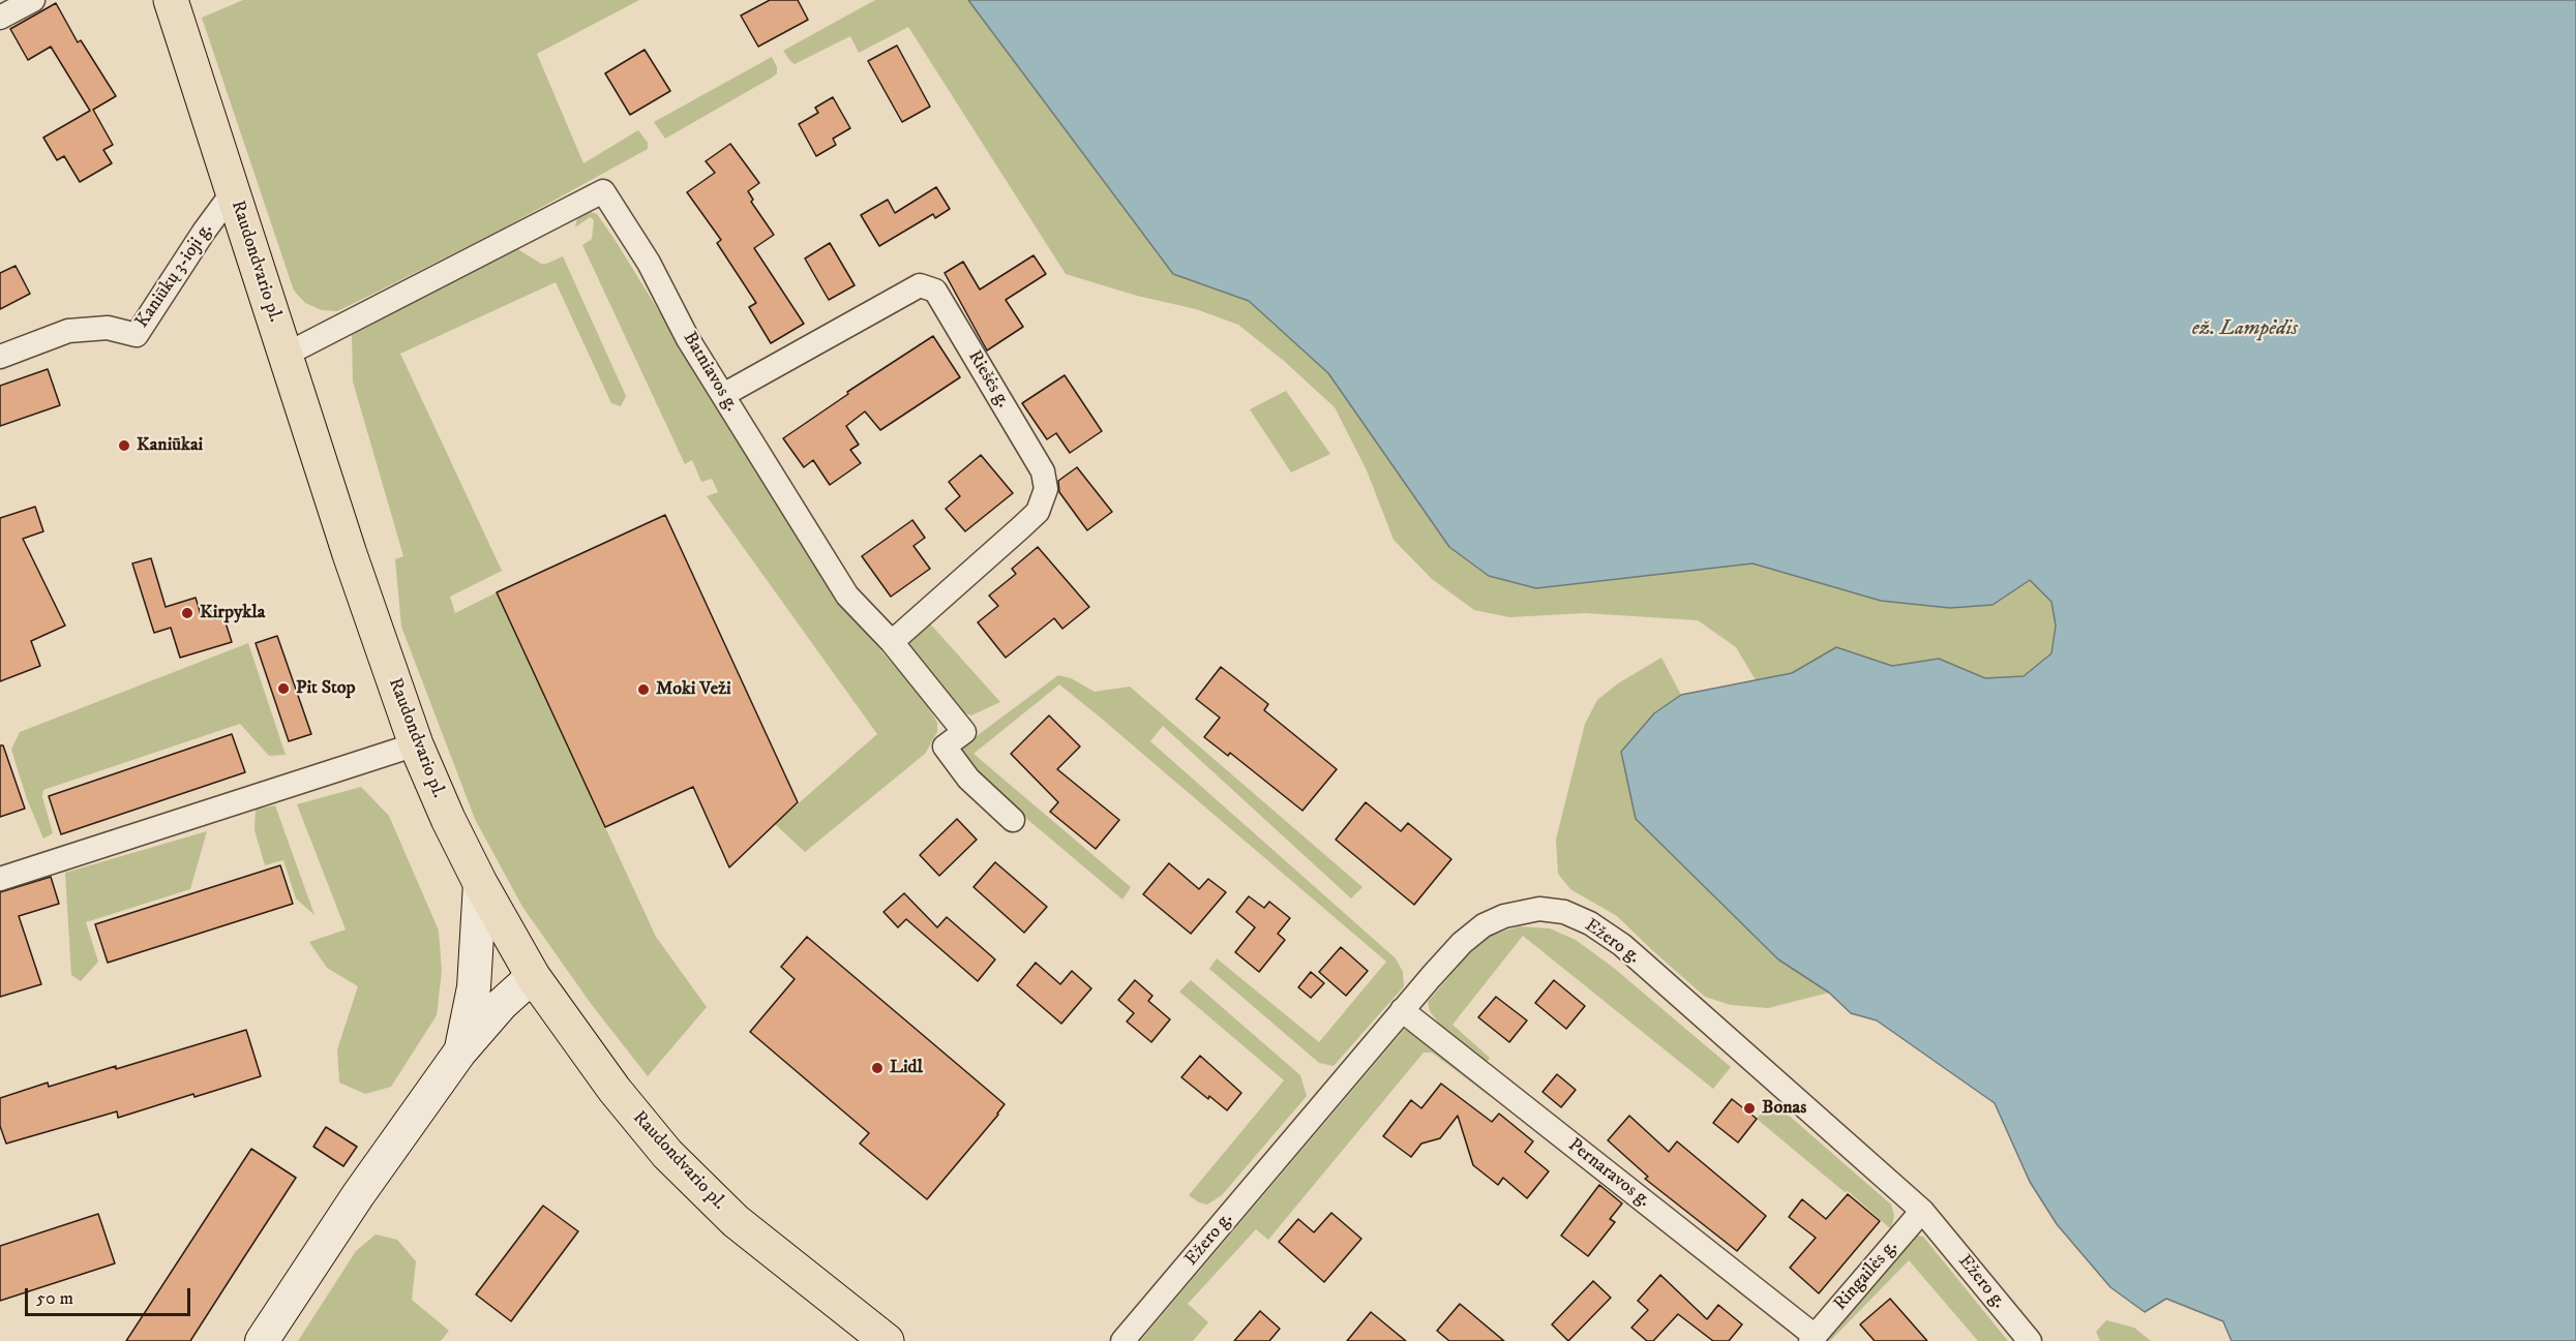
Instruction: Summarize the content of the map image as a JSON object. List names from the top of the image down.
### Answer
{
  "streets": {
    "main road": ["Raudondvario pl."],
    "street": [
      "Kaniūkų 3-ioji g.",
      "Batniavos g.",
      "Riešės g.",
      "Ežero g.",
      "Pernaravos g.",
      "Ringailės g."
    ]
  },
  "crossings": [
    ["Raudondvario pl.", "Kaniūkų 3-ioji g."],
    ["Raudondvario pl.", "Batniavos g."],
    ["Batniavos g.", "Riešės g."],
    ["Ežero g.", "Pernaravos g."],
    ["Ežero g.", "Ringailės g."],
    ["Pernaravos g.", "Ringailės g."]
  ],
  "water": ["ež. Lampėdis"],
  "places": [
    "Kaniūkai",
    "Kirpykla",
    "Pit Stop",
    "Moki Veži",
    "Lidl",
    "Bonas"
  ],
  "scale_bar": "50 m"
}
